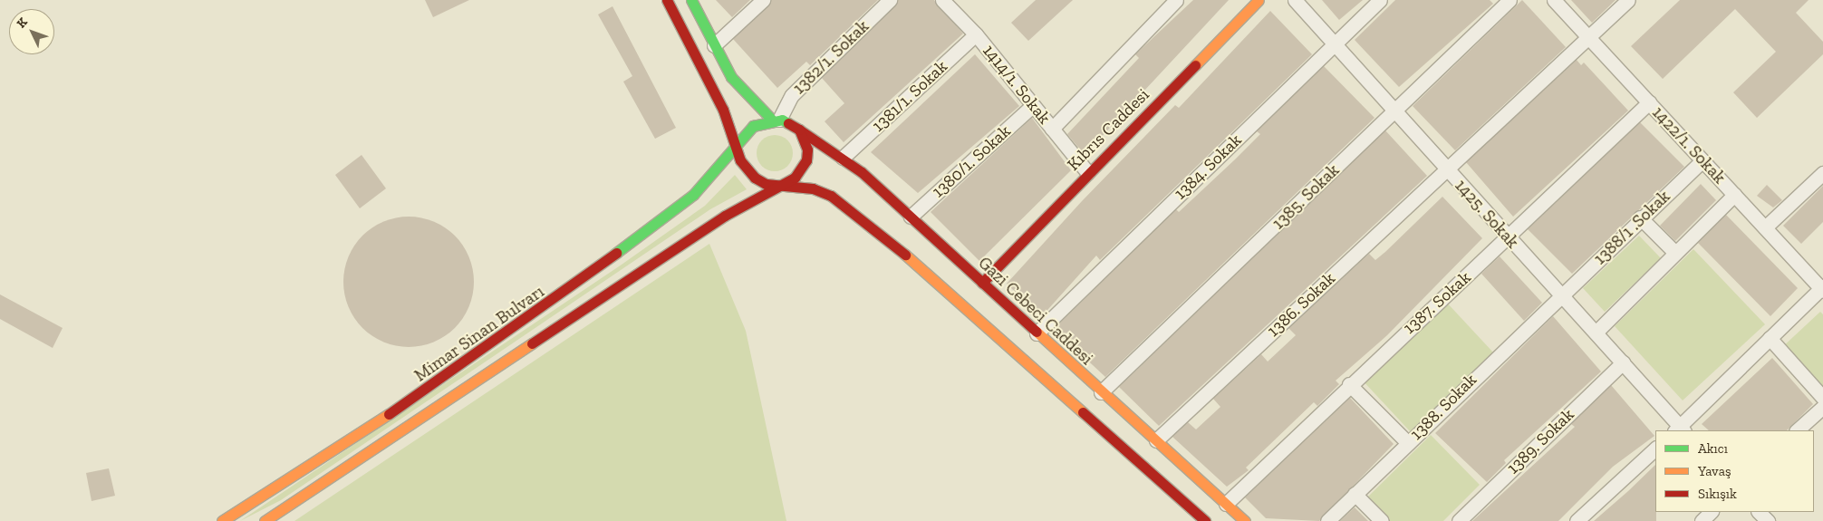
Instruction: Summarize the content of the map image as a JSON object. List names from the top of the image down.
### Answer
{
  "streets": {
    "main road": ["Kıbrıs Caddesi", "Gazi Cebeci Caddesi", "Mimar Sinan Bulvarı"],
    "street": [
      "1382/1. Sokak",
      "1414/1. Sokak",
      "1381/1. Sokak",
      "1422/1. Sokak",
      "1380/1. Sokak",
      "1384. Sokak",
      "1385. Sokak",
      "1425. Sokak",
      "1388/1 .Sokak",
      "1387. Sokak",
      "1386. Sokak",
      "1388. Sokak",
      "1389. Sokak"
    ]
  },
  "crossings": [
    ["1382/1. Sokak", "Gazi Cebeci Caddesi"],
    ["1382/1. Sokak", "Mimar Sinan Bulvarı"],
    ["1414/1. Sokak", "1381/1. Sokak"],
    ["1414/1. Sokak", "Kıbrıs Caddesi"],
    ["1414/1. Sokak", "1380/1. Sokak"],
    ["1381/1. Sokak", "Gazi Cebeci Caddesi"],
    ["Kıbrıs Caddesi", "Gazi Cebeci Caddesi"],
    ["1422/1. Sokak", "1425. Sokak"],
    ["1422/1. Sokak", "1388/1 .Sokak"],
    ["1422/1. Sokak", "1387. Sokak"],
    ["1422/1. Sokak", "1386. Sokak"],
    ["1380/1. Sokak", "Gazi Cebeci Caddesi"],
    ["1384. Sokak", "1425. Sokak"],
    ["1384. Sokak", "Gazi Cebeci Caddesi"],
    ["1385. Sokak", "1425. Sokak"],
    ["1385. Sokak", "Gazi Cebeci Caddesi"],
    ["1425. Sokak", "1388/1 .Sokak"],
    ["1425. Sokak", "1387. Sokak"],
    ["1425. Sokak", "1386. Sokak"],
    ["1425. Sokak", "1388. Sokak"],
    ["1425. Sokak", "1389. Sokak"],
    ["1388/1 .Sokak", "1388. Sokak"],
    ["1387. Sokak", "Gazi Cebeci Caddesi"],
    ["1386. Sokak", "Gazi Cebeci Caddesi"],
    ["Gazi Cebeci Caddesi", "Mimar Sinan Bulvarı"]
  ],
  "legend": ["Akıcı", "Yavaş", "Sıkışık"],
  "north": "top left"
}
